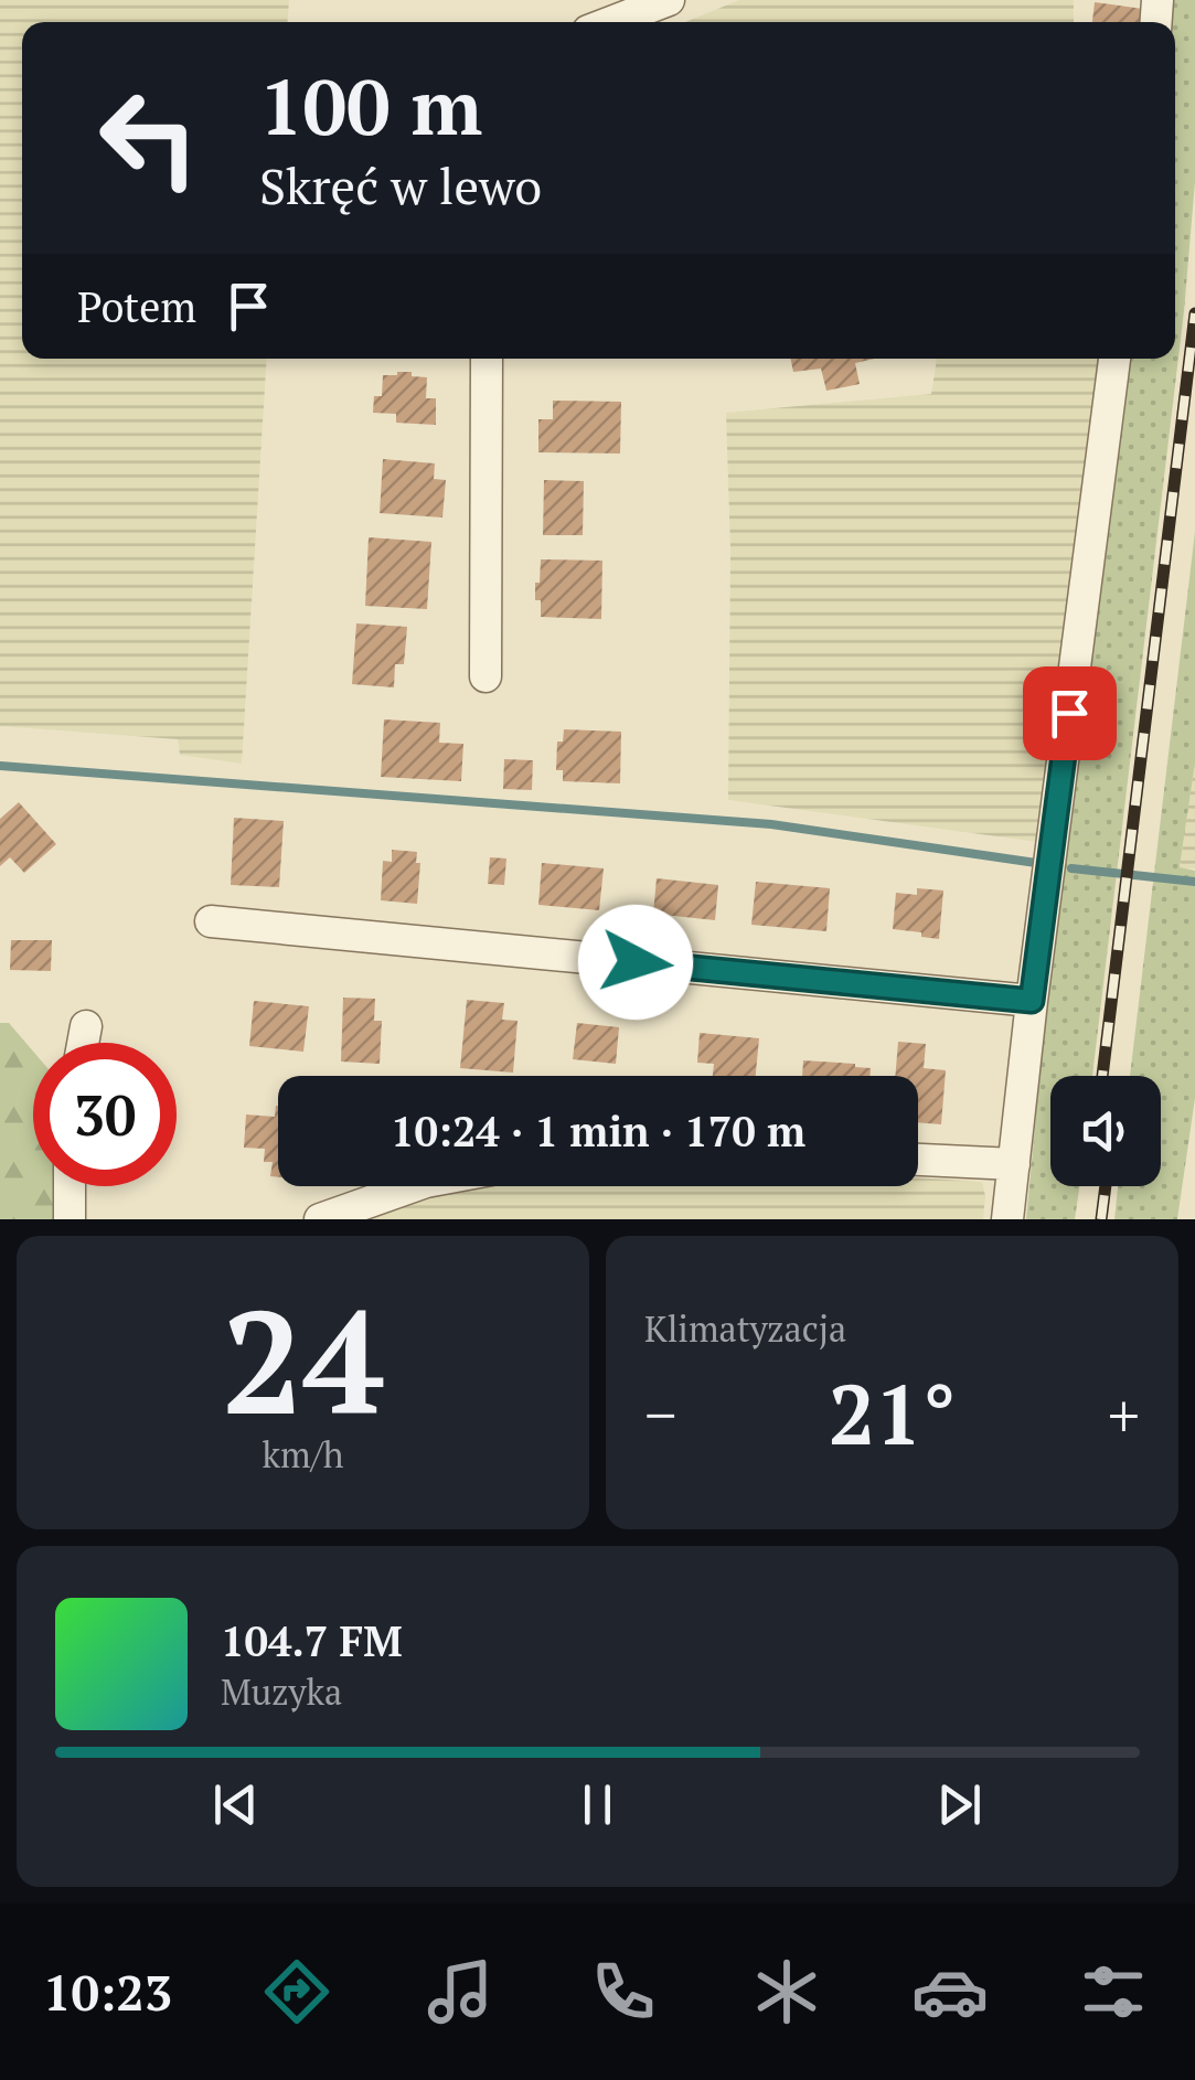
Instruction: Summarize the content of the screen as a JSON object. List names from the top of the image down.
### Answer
{
  "page": {
    "turn": ["100 m", "Skręć w lewo"],
    "then": "Potem",
    "limit": "30",
    "trip": "10:24 · 1 min · 170 m",
    "tile": [
      ["24", "km/h"],
      "Klimatyzacja"
    ],
    "heat": ["−", "21°", "+"],
    "song": ["104.7 FM", "Muzyka"],
    "tabs": "10:23"
  }
}
